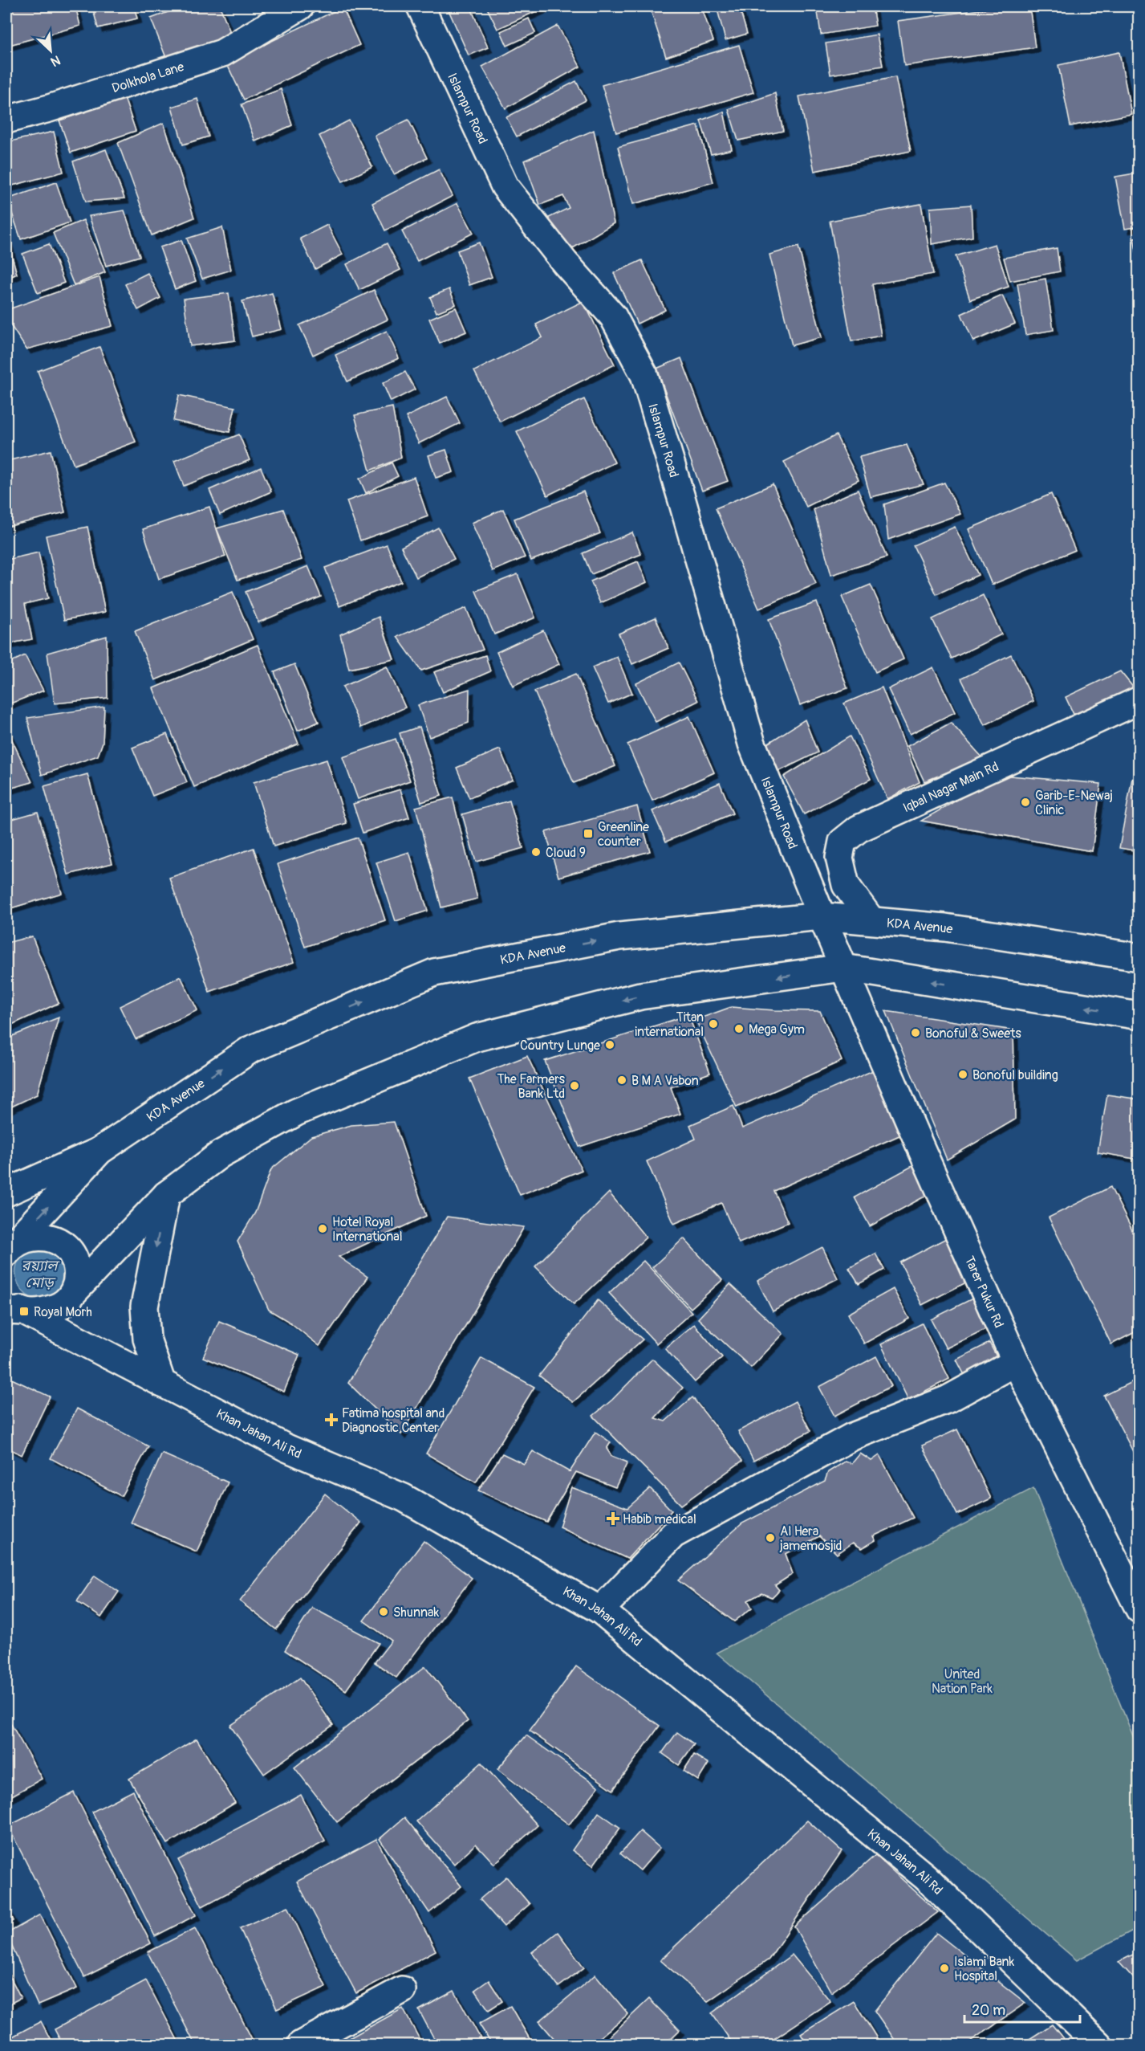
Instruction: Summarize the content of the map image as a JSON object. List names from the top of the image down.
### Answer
{
  "streets": {
    "main road": [
      "Dolkhola Lane",
      "Islampur Road",
      "Iqbal Nagar Main Rd",
      "KDA Avenue",
      "Tarer Pukur Rd",
      "Khan Jahan Ali Rd"
    ]
  },
  "crossings": [
    ["Islampur Road", "KDA Avenue"],
    ["Islampur Road", "Tarer Pukur Rd"],
    ["Iqbal Nagar Main Rd", "KDA Avenue"]
  ],
  "water": ["রয়্যাল মোড়"],
  "parks": ["United Nation Park"],
  "places": {
    "other": [
      "Garib-E-Newaj Clinic",
      "Cloud 9",
      "Titan international",
      "Mega Gym",
      "Bonoful & Sweets",
      "Country Lunge",
      "Bonoful building",
      "B M A Vabon",
      "The Farmers Bank Ltd",
      "Hotel Royal International",
      "Al Hera jamemosjid",
      "Shunnak",
      "Islami Bank Hospital"
    ],
    "transit": ["Greenline counter", "Royal Morh"],
    "health": ["Fatima hospital and Diagnostic Center", "Habib medical"]
  },
  "scale_bar": "20 m",
  "north": "bottom right"
}
